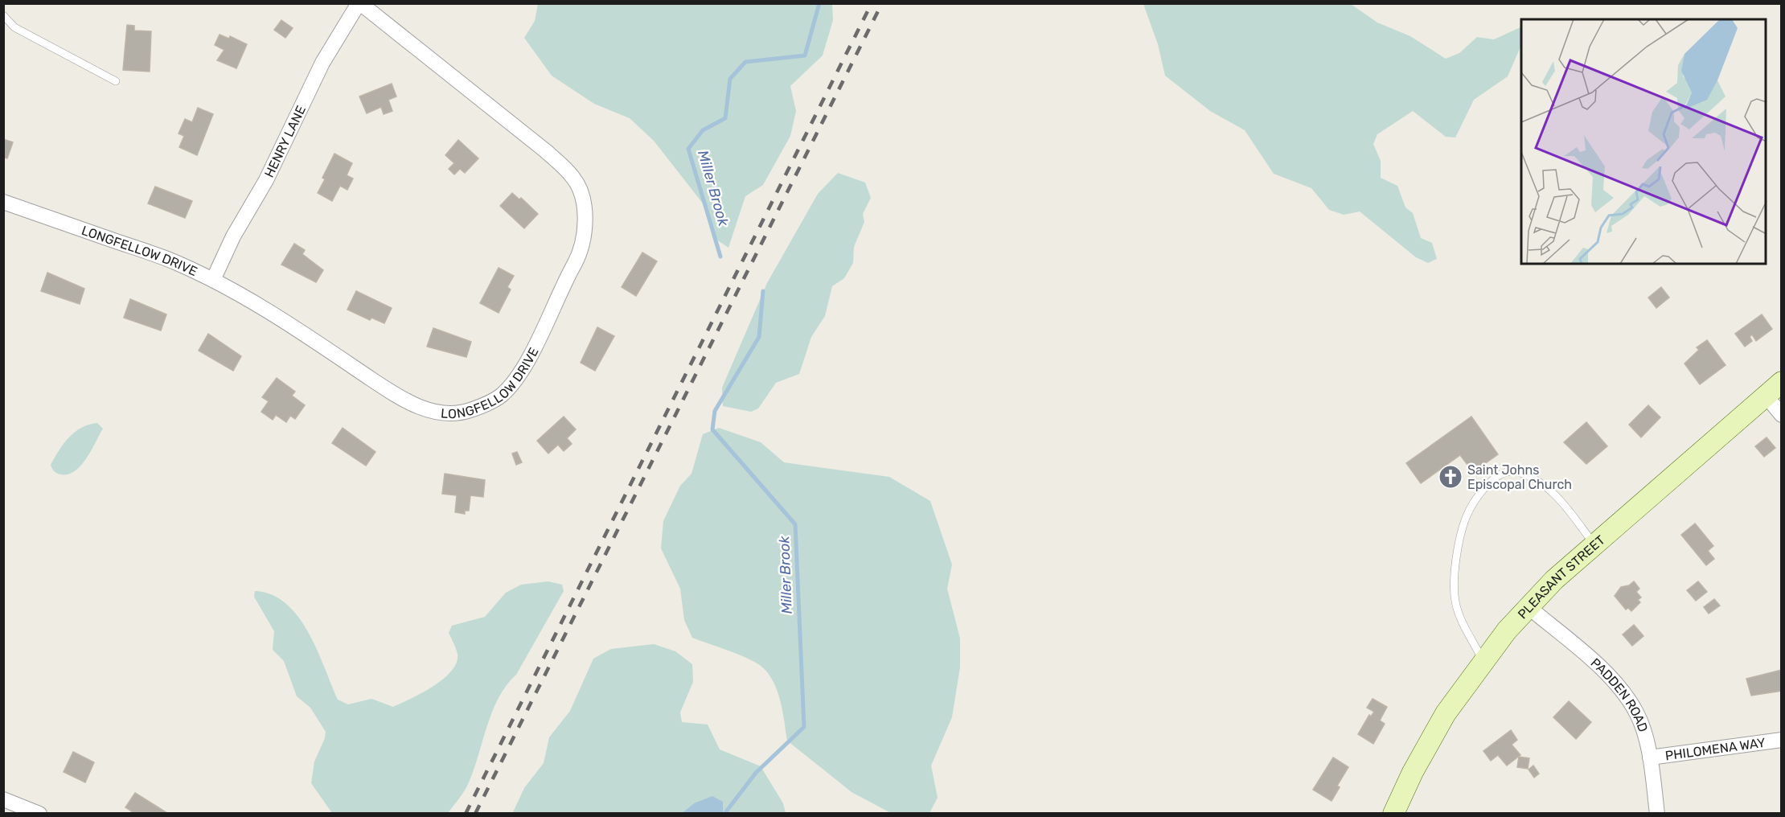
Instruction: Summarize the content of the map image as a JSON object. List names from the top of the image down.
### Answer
{
  "streets": {
    "street": [
      "HENRY LANE",
      "LONGFELLOW DRIVE",
      "PLEASANT STREET",
      "PADDEN ROAD",
      "PHILOMENA WAY"
    ]
  },
  "crossings": [
    ["HENRY LANE", "LONGFELLOW DRIVE"],
    ["PLEASANT STREET", "PADDEN ROAD"],
    ["PADDEN ROAD", "PHILOMENA WAY"]
  ],
  "water": ["Miller Brook"],
  "places": {
    "church": ["Saint Johns Episcopal Church"]
  }
}
